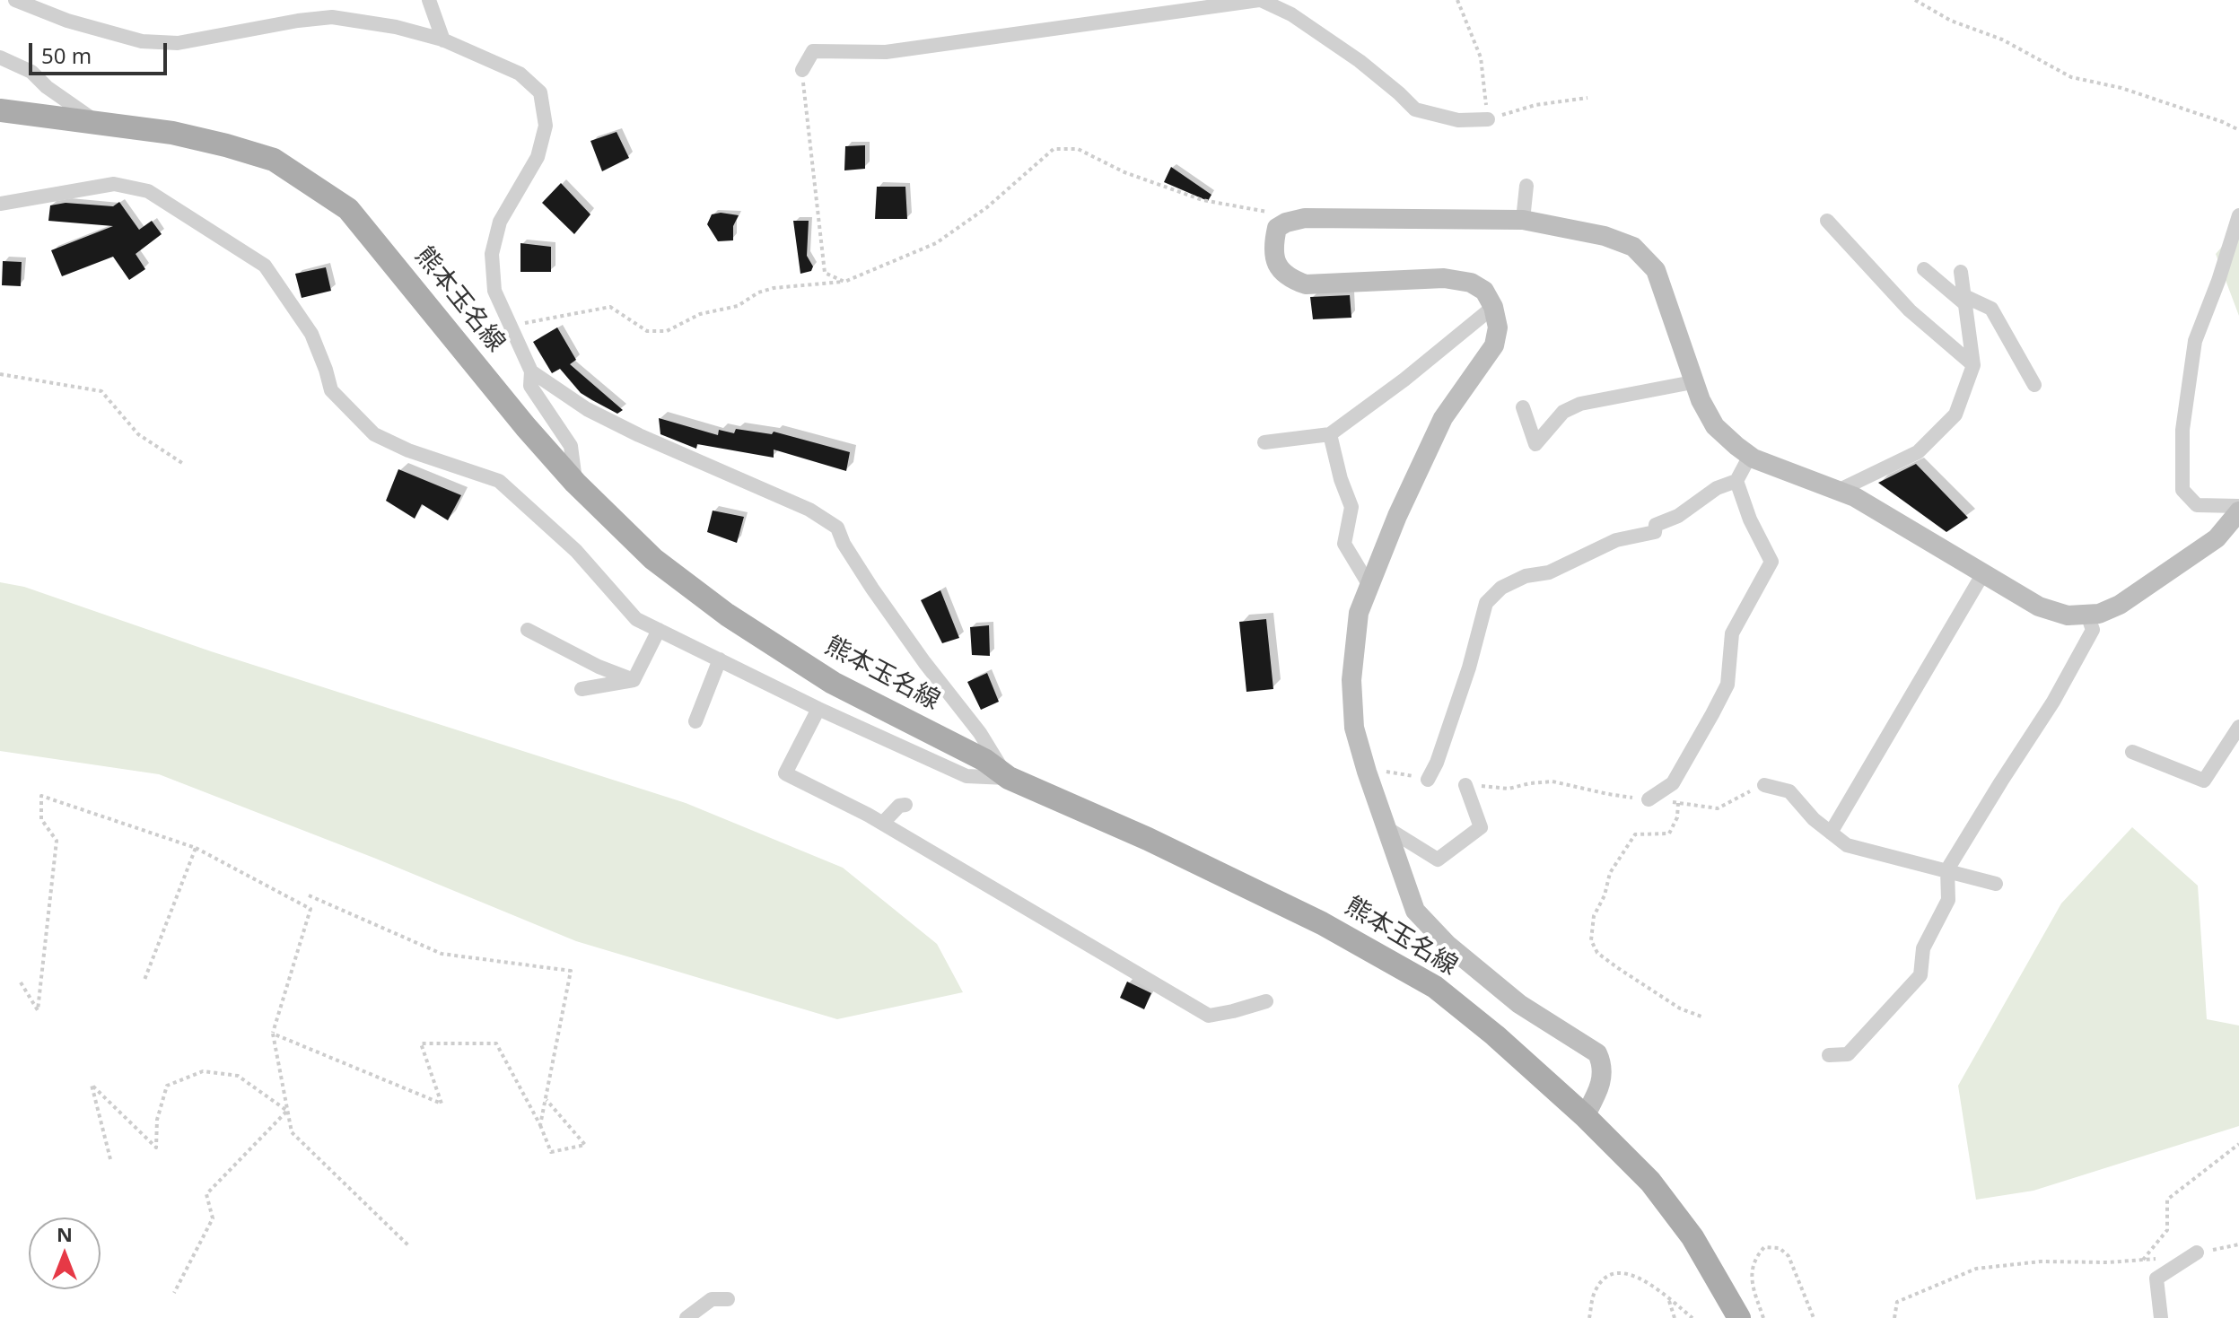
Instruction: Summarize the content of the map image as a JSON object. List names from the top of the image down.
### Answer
{
  "streets": {
    "main road": ["熊本玉名線"]
  },
  "scale_bar": "50 m",
  "north": "top"
}
